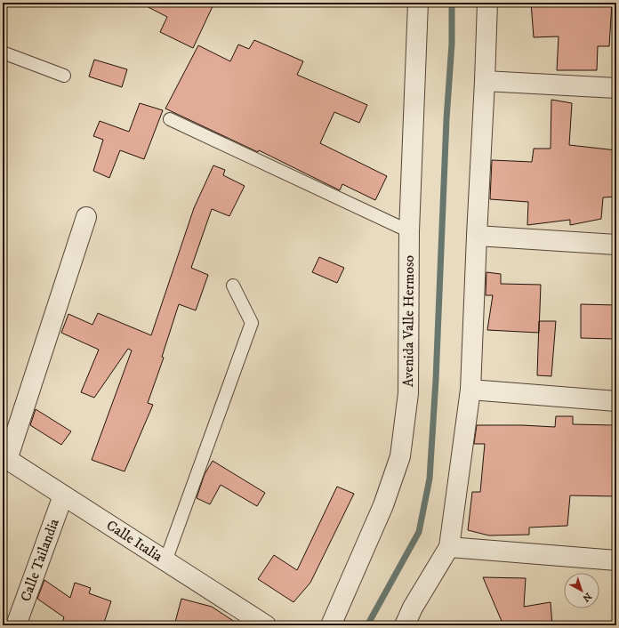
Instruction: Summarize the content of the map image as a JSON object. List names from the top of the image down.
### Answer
{
  "streets": {
    "street": ["Avenida Valle Hermoso", "Calle Italia", "Calle Tailandia"]
  },
  "crossings": [
    ["Calle Italia", "Calle Tailandia"]
  ],
  "north": "bottom right"
}
